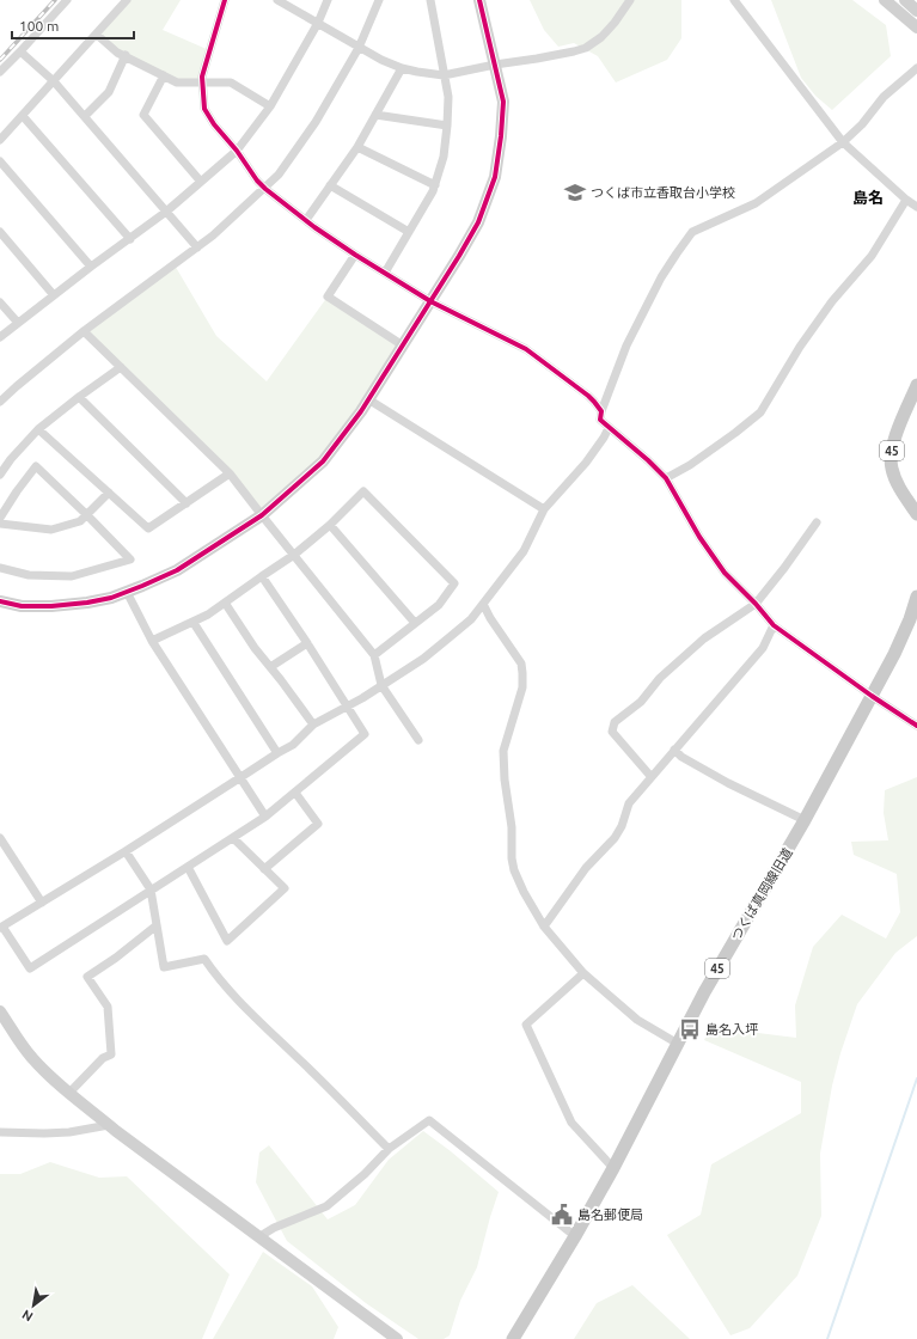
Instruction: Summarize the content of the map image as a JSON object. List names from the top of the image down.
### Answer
{
  "streets": {
    "main road": ["45", "つくば真岡線旧道"]
  },
  "districts": ["島名"],
  "places": {
    "school or university": ["つくば市立香取台小学校"],
    "bus stop": ["島名入坪"],
    "public building": ["島名郵便局"]
  },
  "scale_bar": "100 m",
  "north": "bottom left"
}
